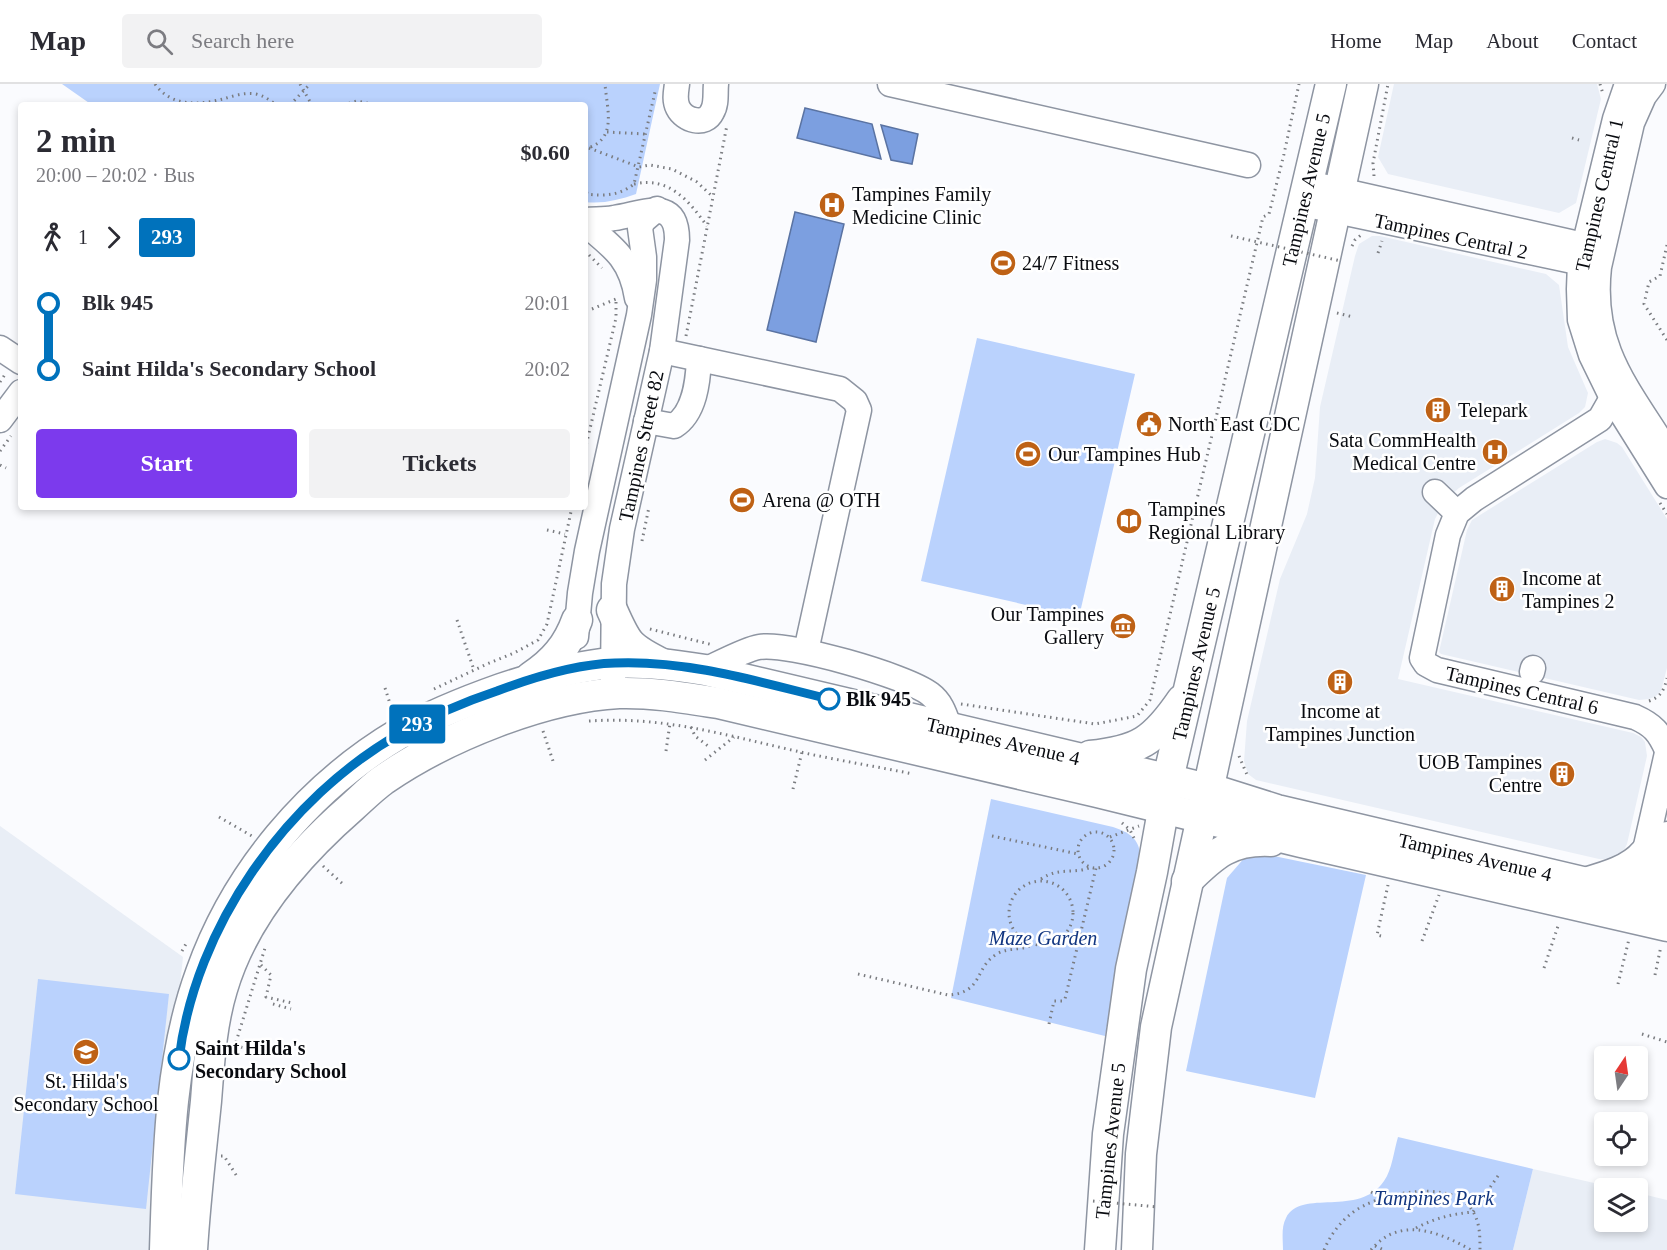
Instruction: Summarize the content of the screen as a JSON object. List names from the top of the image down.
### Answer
{
  "streets": {
    "main road": ["Tampines Avenue 5", "Tampines Avenue 4"],
    "street": [
      "Tampines Central 1",
      "Tampines Central 2",
      "Tampines Street 82",
      "Tampines Central 6"
    ]
  },
  "crossings": [
    ["Tampines Avenue 5", "Tampines Central 2"],
    ["Tampines Avenue 5", "Tampines Avenue 4"],
    ["Tampines Central 1", "Tampines Central 2"],
    ["Tampines Street 82", "Tampines Avenue 4"]
  ],
  "parks": ["Maze Garden", "Tampines Park"],
  "places": {
    "hospital": ["Tampines Family Medicine Clinic", "Sata CommHealth Medical Centre"],
    "sports": ["24/7 Fitness", "Our Tampines Hub", "Arena @ OTH"],
    "building": [
      "Telepark",
      "Income at Tampines 2",
      "Income at Tampines Junction",
      "UOB Tampines Centre"
    ],
    "public building": ["North East CDC"],
    "library": ["Tampines Regional Library"],
    "museum": ["Our Tampines Gallery"],
    "other": ["Blk 945", "Saint Hilda's Secondary School"],
    "school or university": ["St. Hilda's Secondary School"]
  },
  "lines": ["bus line 293"],
  "north": "top",
  "page": {
    "header": "Map",
    "search": "Search here",
    "nav": [
      "Home",
      "Map",
      "About",
      "Contact"
    ],
    "on_map": "293",
    "heading": ["2 min", "20:00 – 20:02 · Bus", "$0.60"],
    "legs": ["1", "293"],
    "list": [
      {
        "name": "Blk 945",
        "value": "20:01"
      },
      {
        "name": "Saint Hilda's Secondary School",
        "value": "20:02"
      }
    ],
    "buttons": ["Start", "Tickets"]
  }
}
